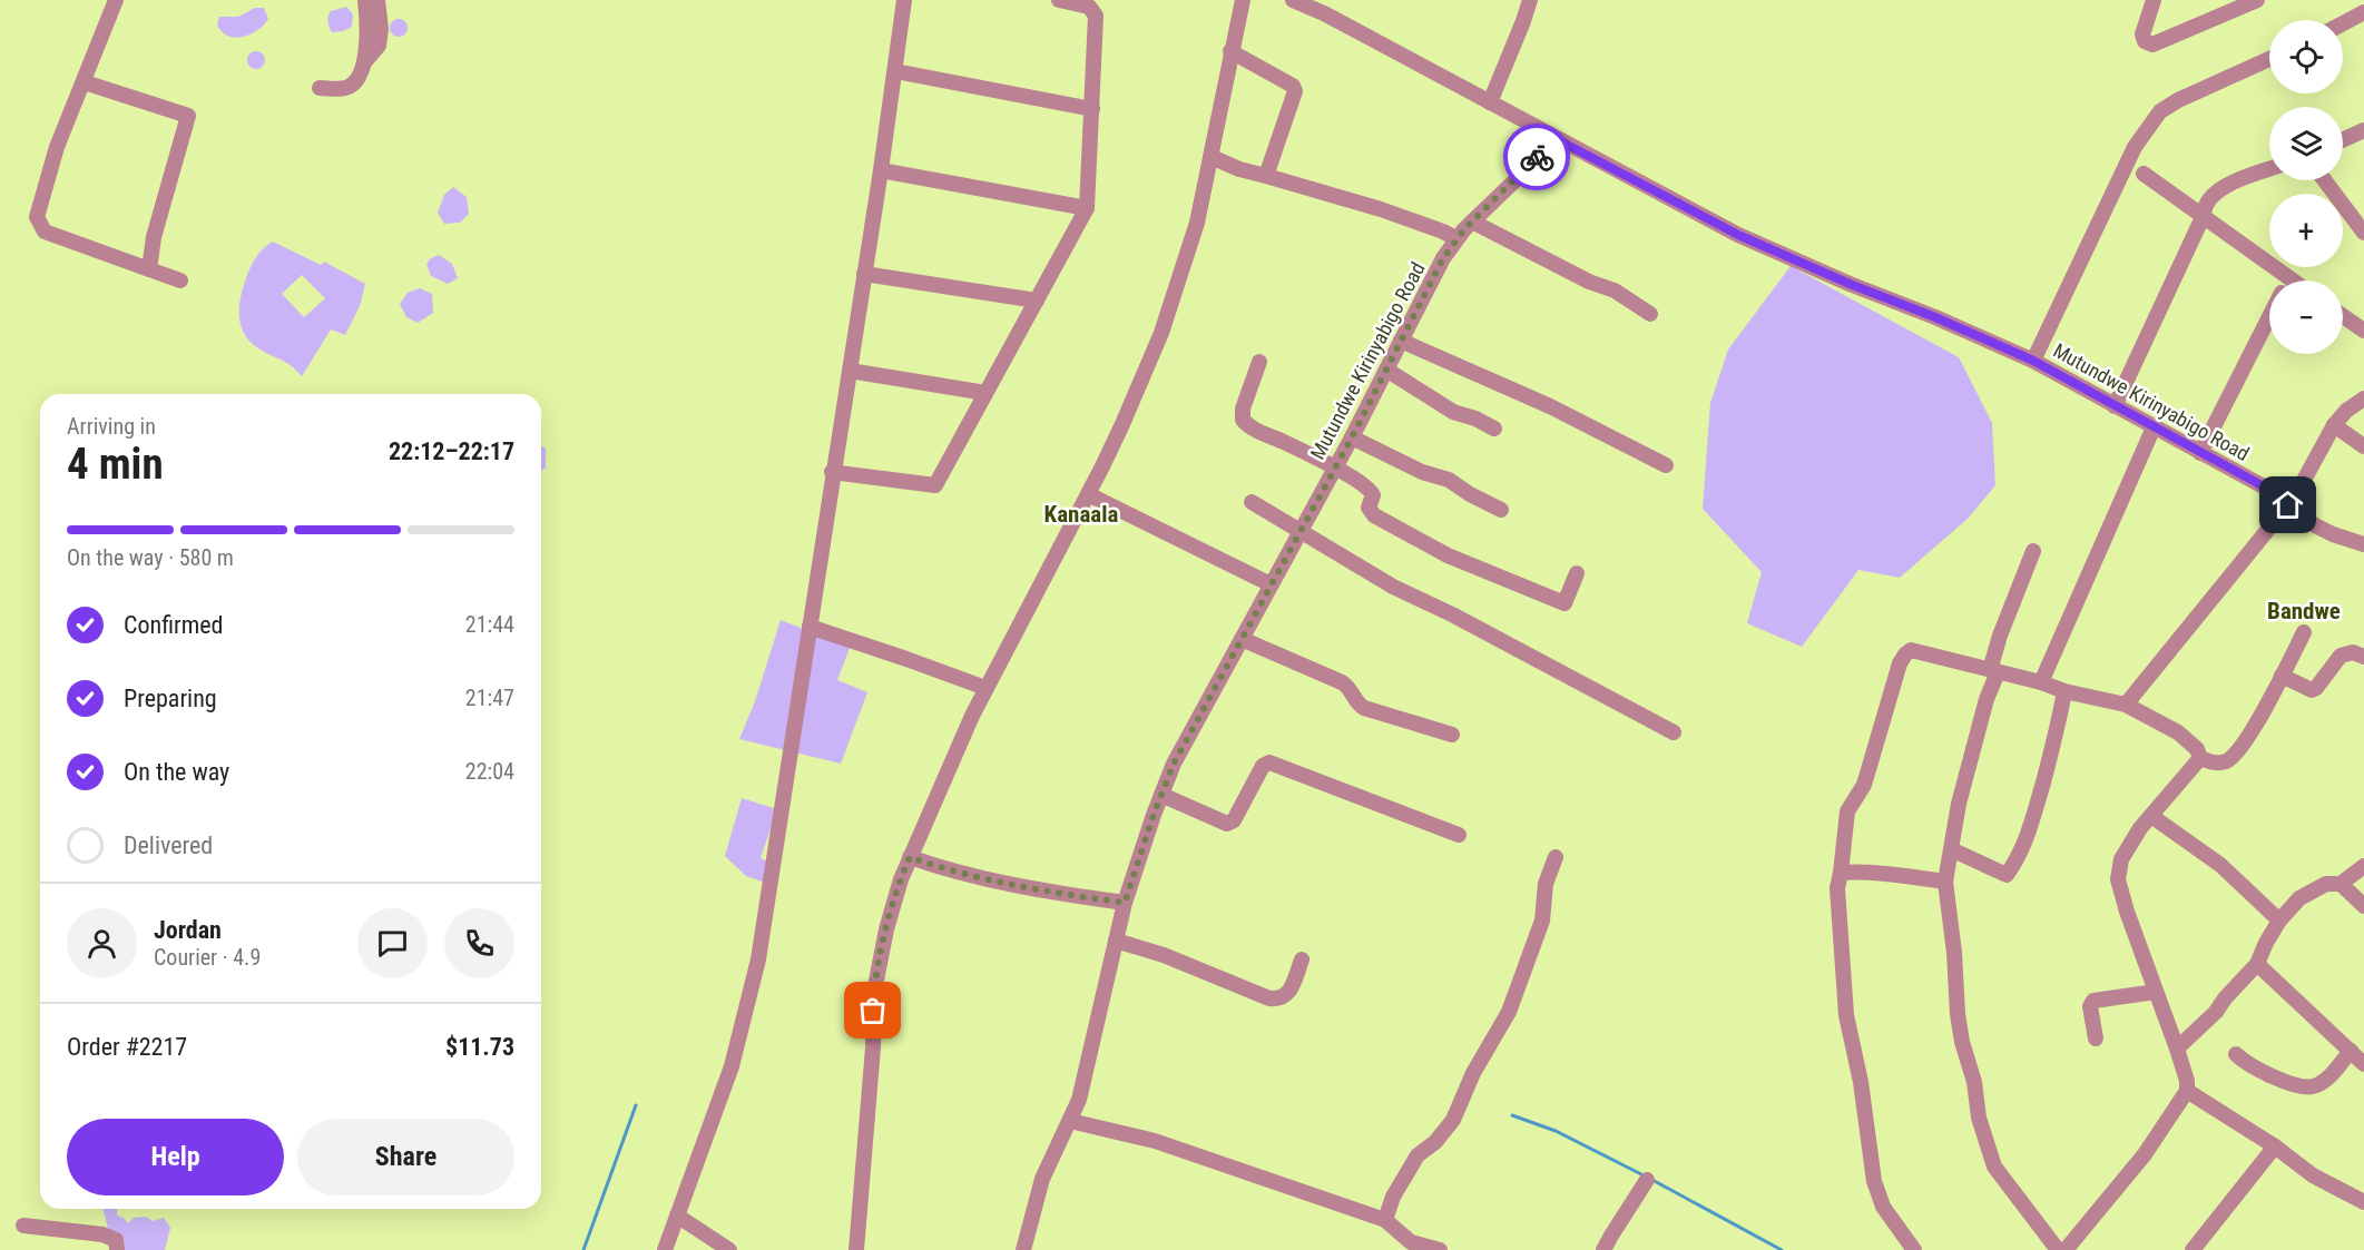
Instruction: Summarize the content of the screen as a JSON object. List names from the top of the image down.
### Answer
{
  "streets": {
    "street": ["Mutundwe Kirinyabigo Road"]
  },
  "districts": ["Kanaala", "Bandwe"],
  "page": {
    "map_buttons": ["+", "−"],
    "heading": ["4 min", "Arriving in", "22:12–22:17"],
    "panel": [
      "Jordan",
      "Courier · 4.9",
      "Order #2217",
      "$11.73"
    ],
    "bar": "On the way · 580 m",
    "list": [
      ["Confirmed", "21:44"],
      ["Preparing", "21:47"],
      ["On the way", "22:04"],
      "Delivered"
    ],
    "buttons": ["Help", "Share"]
  }
}
